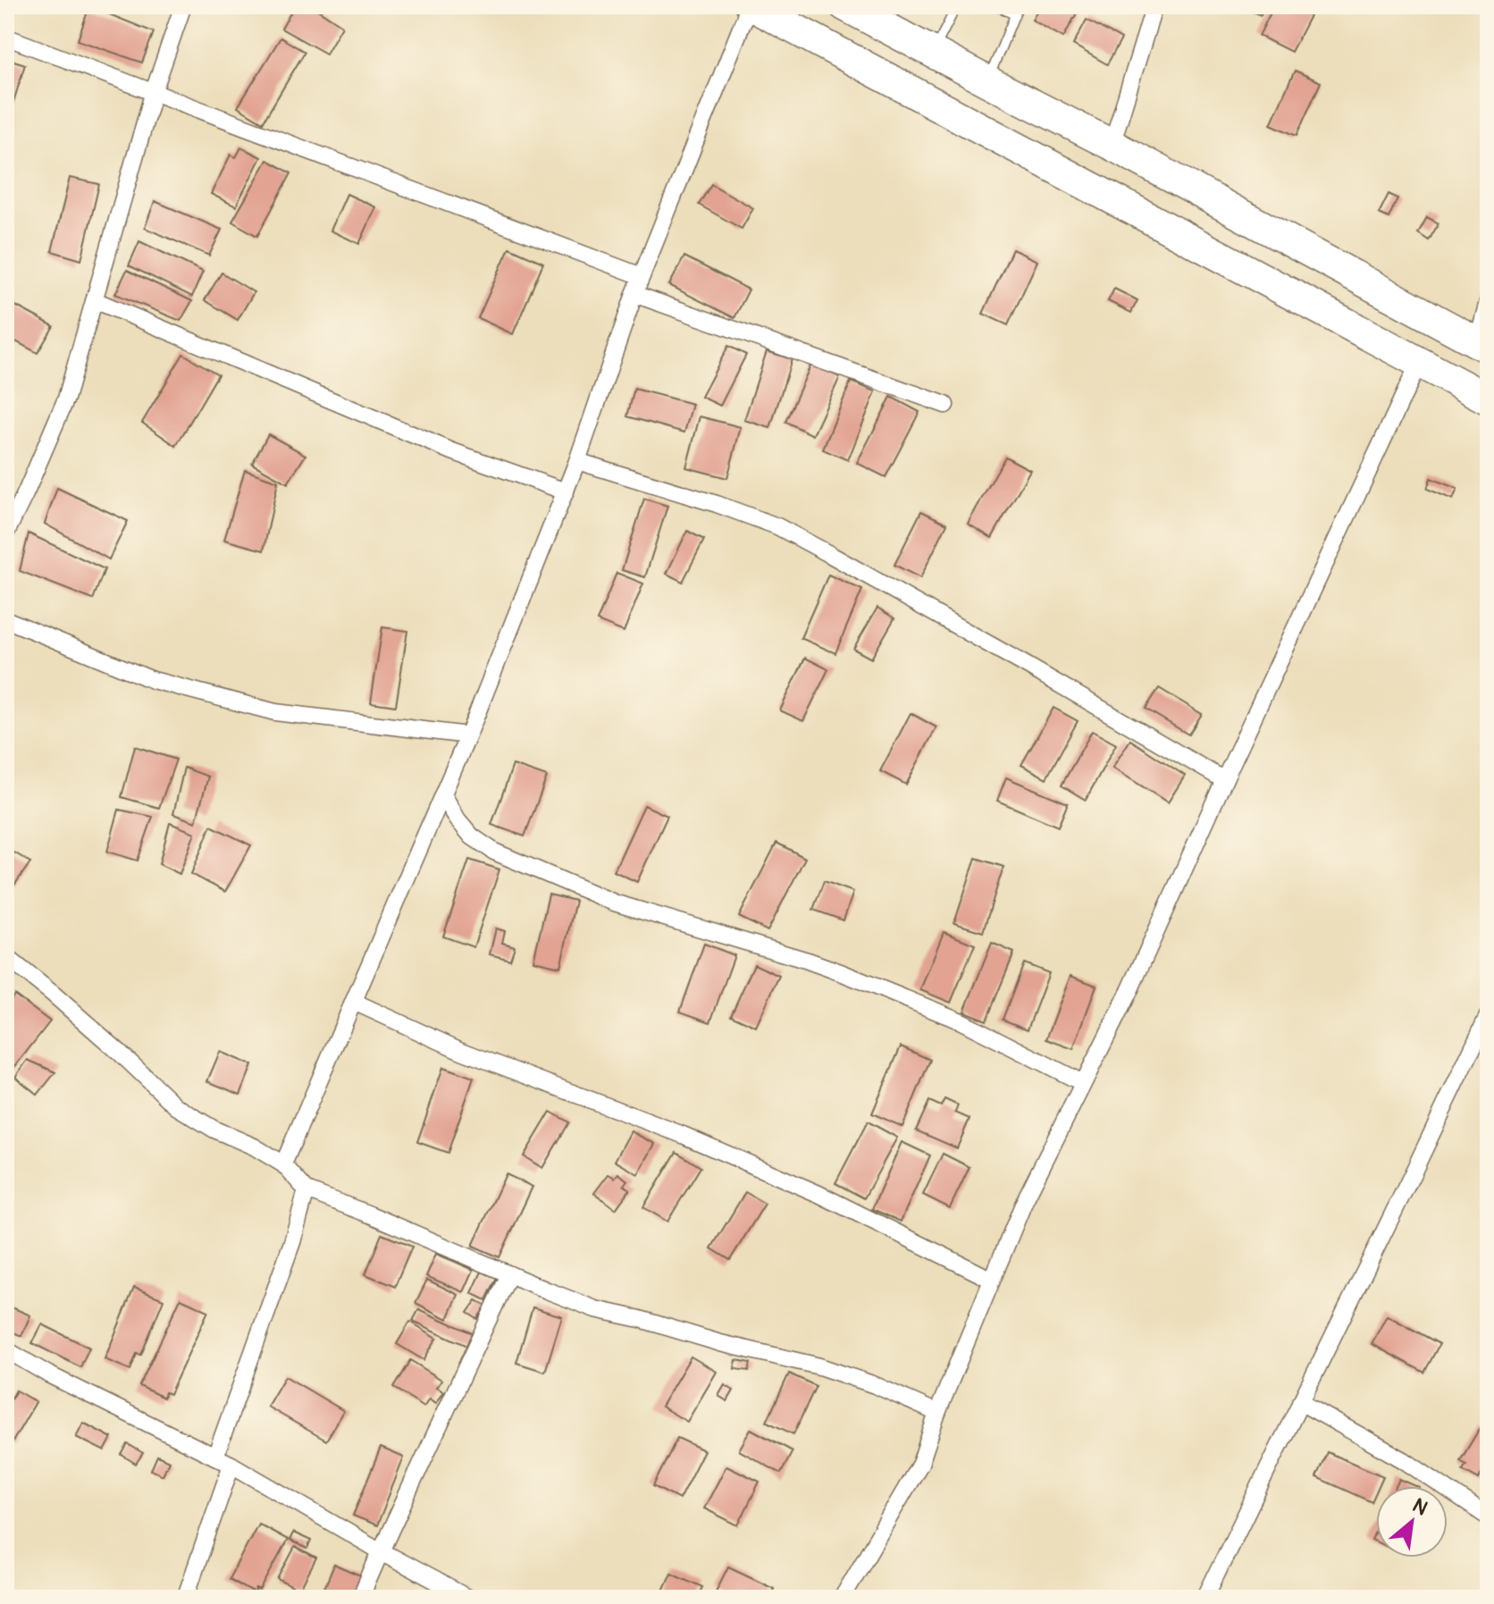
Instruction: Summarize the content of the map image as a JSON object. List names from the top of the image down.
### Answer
{
  "north": "top right"
}
